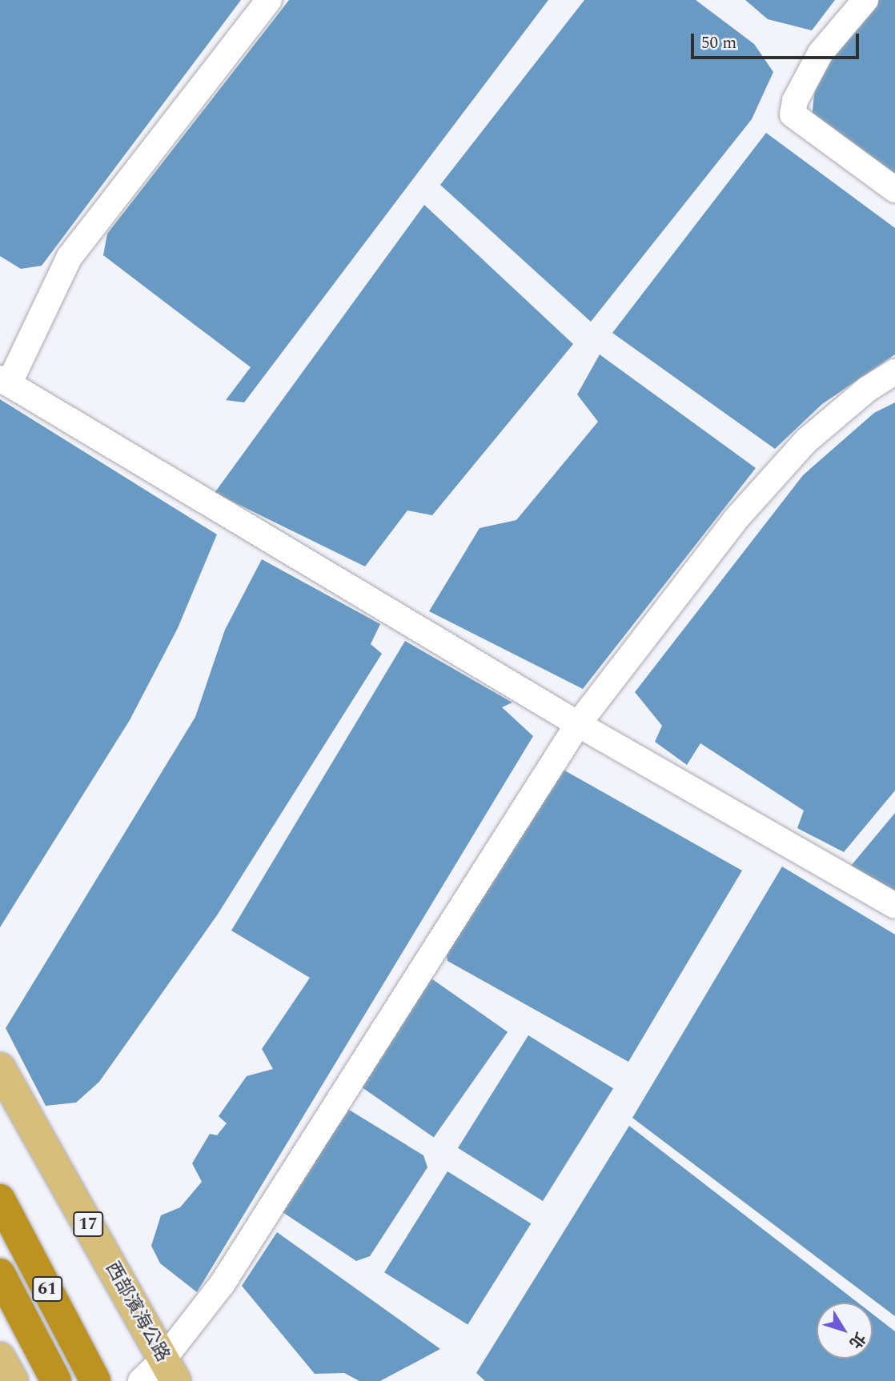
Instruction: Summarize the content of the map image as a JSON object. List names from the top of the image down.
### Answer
{
  "streets": {
    "highway": ["61"],
    "main road": ["17", "西部濱海公路"]
  },
  "scale_bar": "50 m",
  "north": "bottom right"
}
